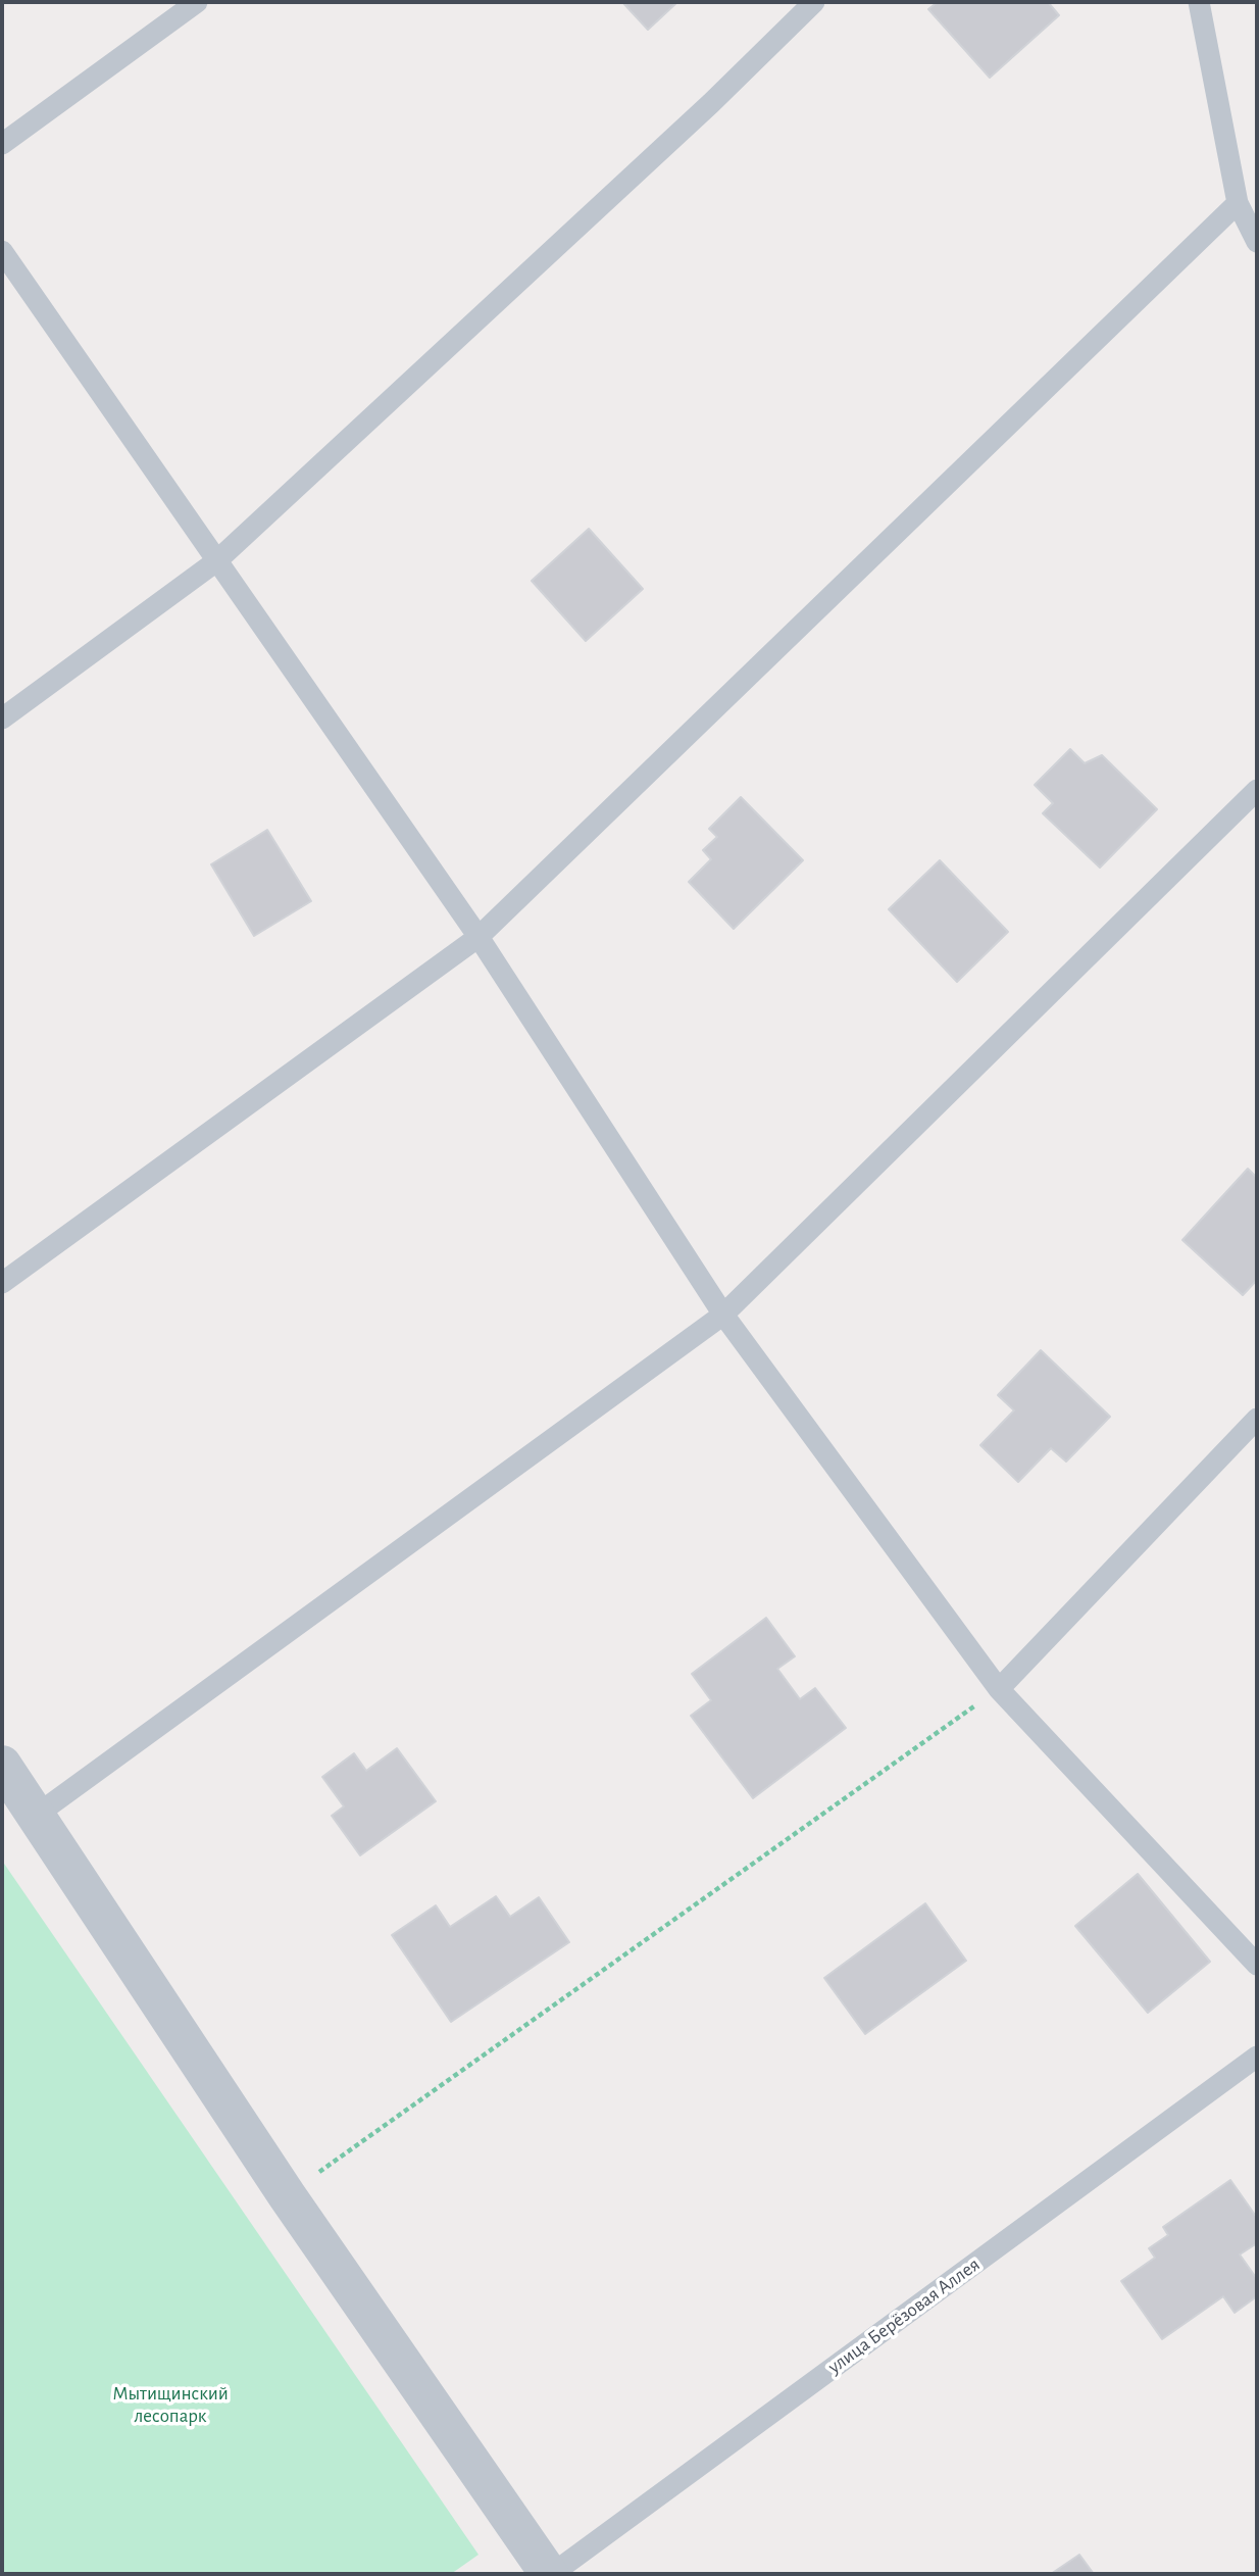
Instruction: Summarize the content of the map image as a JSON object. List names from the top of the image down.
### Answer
{
  "streets": {
    "lane": ["улица Берёзовая Аллея"]
  },
  "parks": ["Мытищинский лесопарк"]
}
